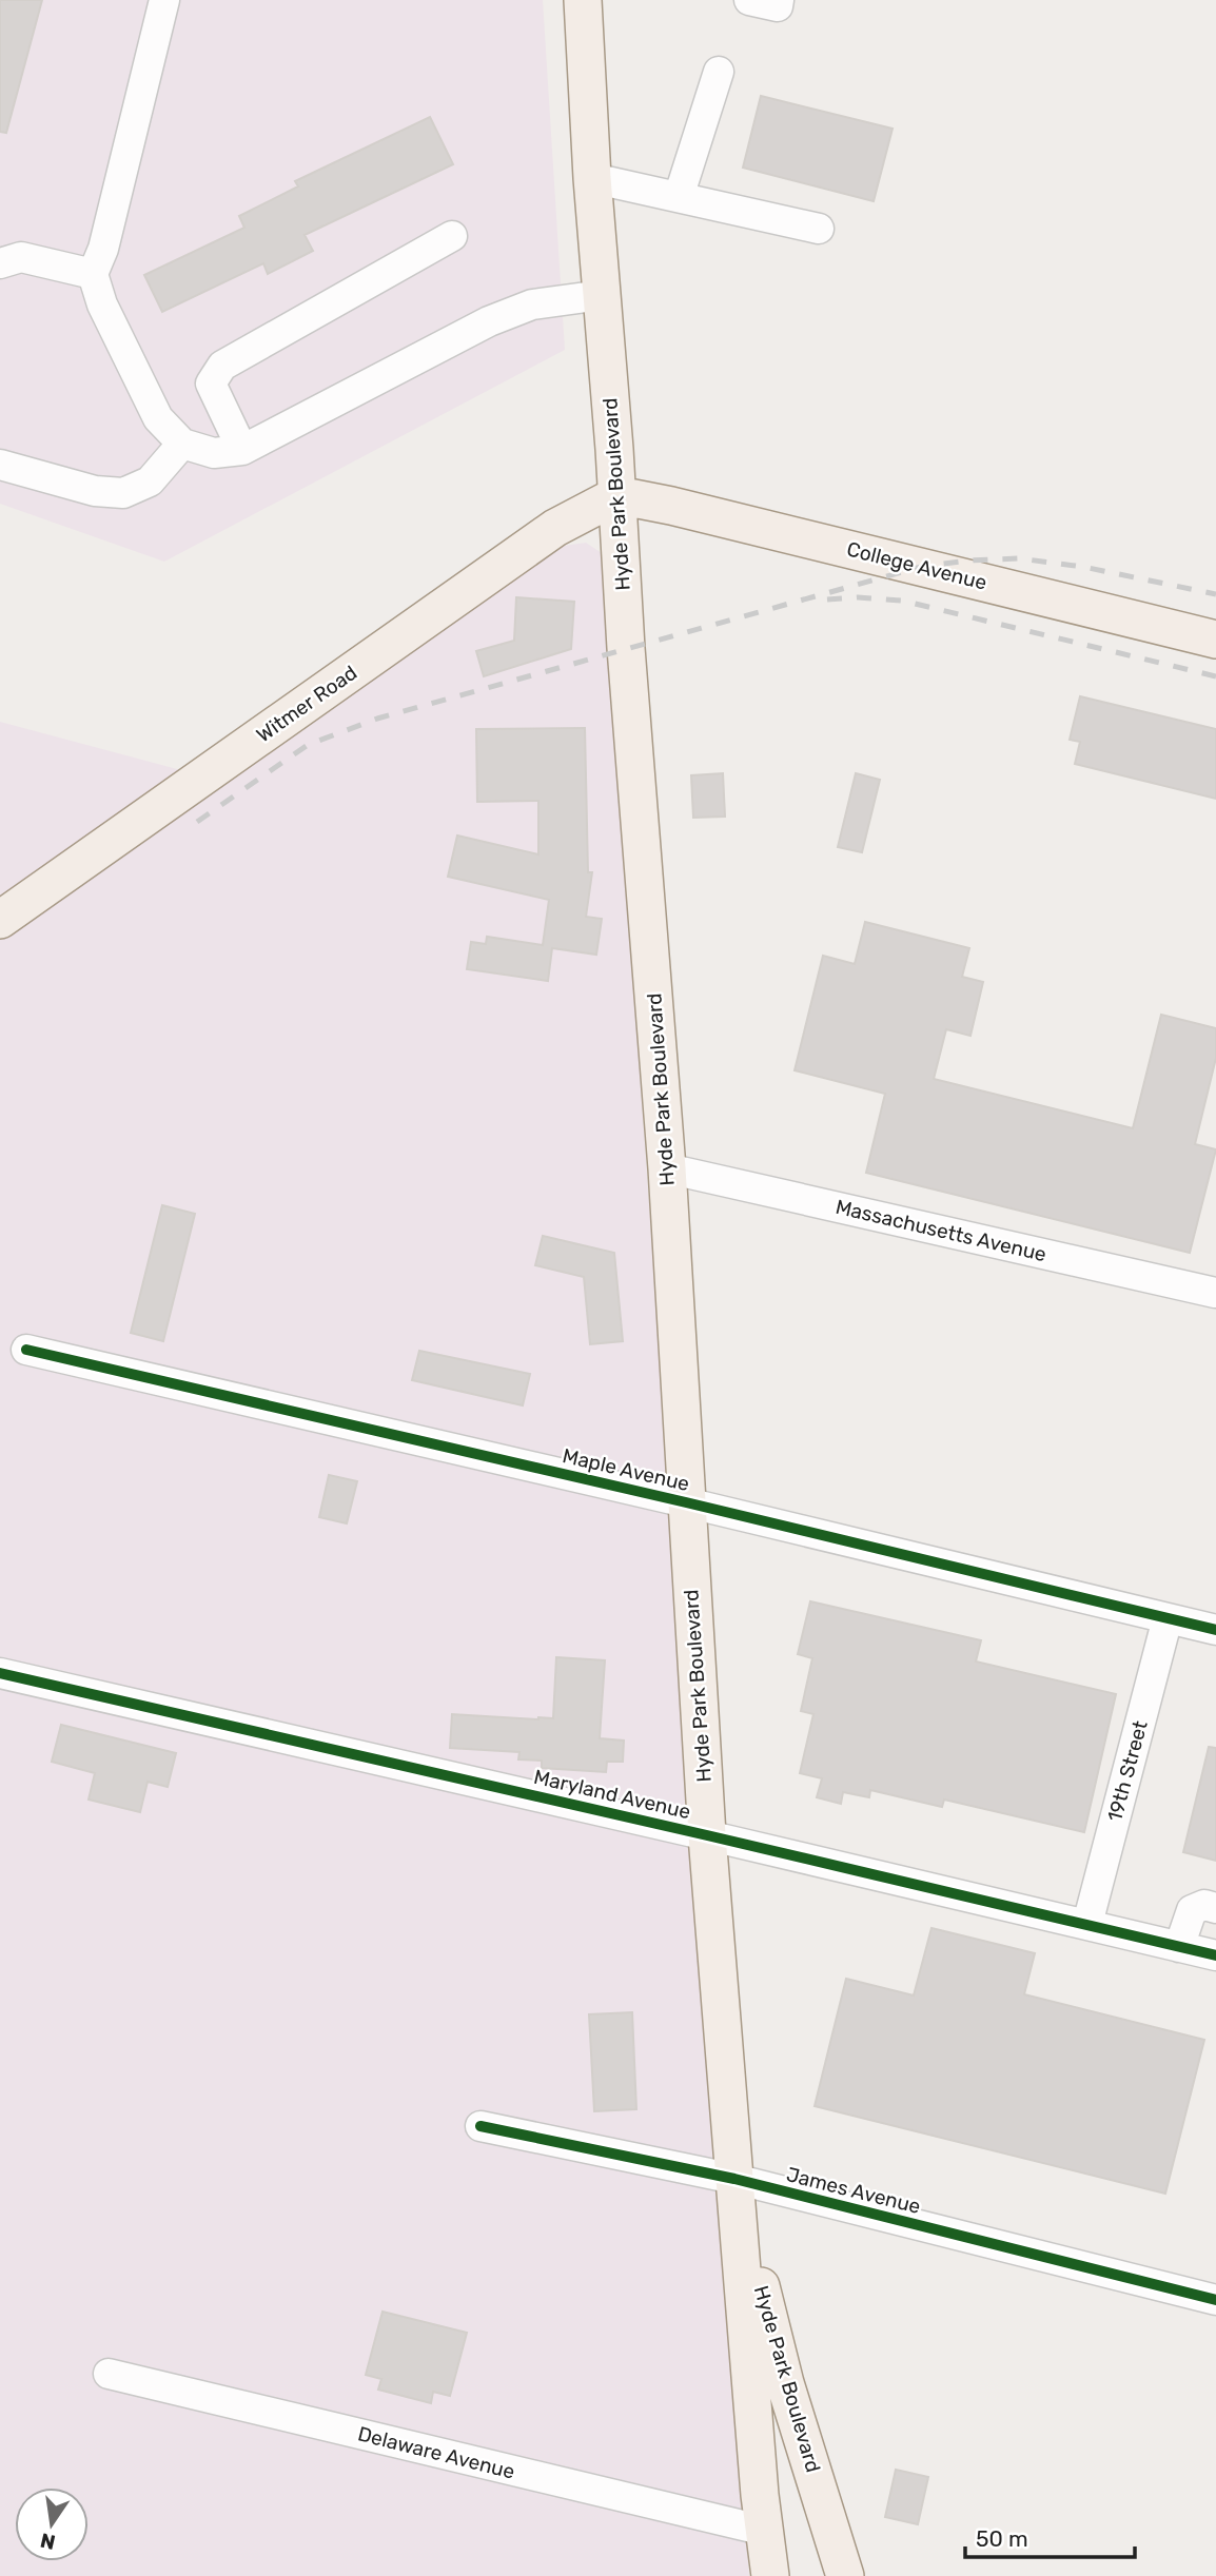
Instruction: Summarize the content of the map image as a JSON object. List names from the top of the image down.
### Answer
{
  "streets": {
    "main road": ["Hyde Park Boulevard", "College Avenue", "Witmer Road"],
    "street": [
      "Massachusetts Avenue",
      "Maple Avenue",
      "19th Street",
      "Maryland Avenue",
      "James Avenue",
      "Delaware Avenue"
    ]
  },
  "crossings": [
    ["Hyde Park Boulevard", "College Avenue"],
    ["Hyde Park Boulevard", "Witmer Road"],
    ["Hyde Park Boulevard", "Massachusetts Avenue"],
    ["Hyde Park Boulevard", "Maple Avenue"],
    ["Hyde Park Boulevard", "Maryland Avenue"],
    ["Hyde Park Boulevard", "James Avenue"],
    ["Hyde Park Boulevard", "Delaware Avenue"],
    ["College Avenue", "Witmer Road"],
    ["Maple Avenue", "19th Street"],
    ["19th Street", "Maryland Avenue"]
  ],
  "scale_bar": "50 m",
  "north": "bottom"
}
